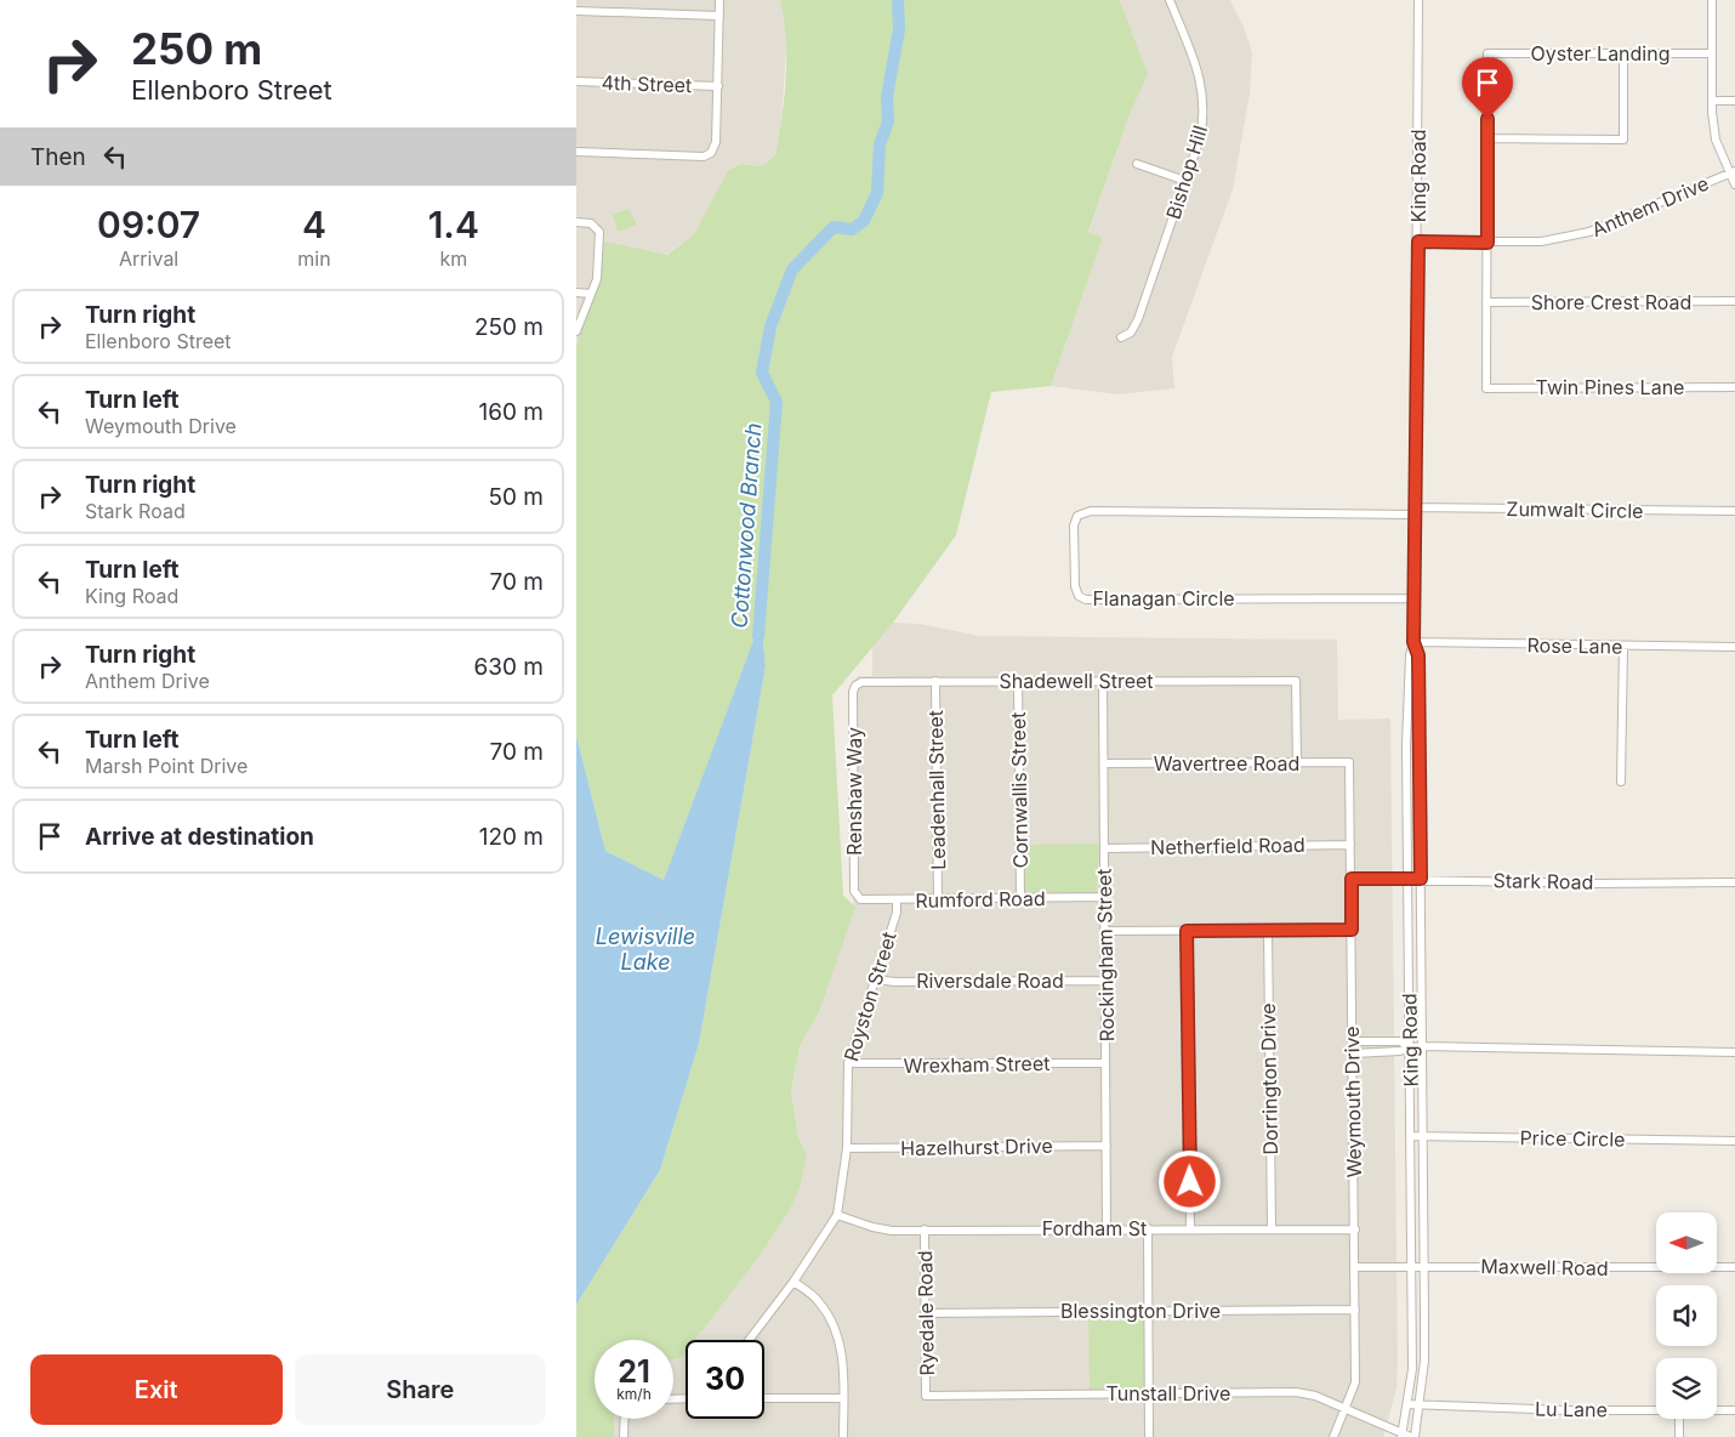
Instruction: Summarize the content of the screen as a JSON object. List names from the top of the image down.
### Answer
{
  "streets": {
    "street": [
      "Oyster Landing",
      "4th Street",
      "Bishop Hill",
      "King Road",
      "Anthem Drive",
      "Shore Crest Road",
      "Twin Pines Lane",
      "Zumwalt Circle",
      "Flanagan Circle",
      "Rose Lane",
      "Shadewell Street",
      "Wavertree Road",
      "Leadenhall Street",
      "Cornwallis Street",
      "Renshaw Way",
      "Netherfield Road",
      "Stark Road",
      "Rumford Road",
      "Rockingham Street",
      "Riversdale Road",
      "Royston Street",
      "Wrexham Street",
      "Dorrington Drive",
      "Weymouth Drive",
      "Price Circle",
      "Hazelhurst Drive",
      "Fordham St",
      "Maxwell Road",
      "Blessington Drive",
      "Ryedale Road",
      "Tunstall Drive",
      "Lu Lane"
    ]
  },
  "crossings": [
    ["King Road", "Anthem Drive"],
    ["King Road", "Zumwalt Circle"],
    ["King Road", "Flanagan Circle"],
    ["King Road", "Rose Lane"],
    ["King Road", "Stark Road"],
    ["King Road", "Price Circle"],
    ["King Road", "Maxwell Road"],
    ["King Road", "Tunstall Drive"],
    ["King Road", "Lu Lane"],
    ["Shore Crest Road", "Twin Pines Lane"],
    ["Zumwalt Circle", "Flanagan Circle"],
    ["Shadewell Street", "Wavertree Road"],
    ["Shadewell Street", "Leadenhall Street"],
    ["Shadewell Street", "Cornwallis Street"],
    ["Shadewell Street", "Renshaw Way"],
    ["Shadewell Street", "Rockingham Street"],
    ["Wavertree Road", "Rockingham Street"],
    ["Wavertree Road", "Weymouth Drive"],
    ["Leadenhall Street", "Rumford Road"],
    ["Cornwallis Street", "Rumford Road"],
    ["Renshaw Way", "Rumford Road"],
    ["Netherfield Road", "Rockingham Street"],
    ["Netherfield Road", "Weymouth Drive"],
    ["Stark Road", "Weymouth Drive"],
    ["Rumford Road", "Rockingham Street"],
    ["Rumford Road", "Royston Street"],
    ["Rockingham Street", "Riversdale Road"],
    ["Rockingham Street", "Wrexham Street"],
    ["Rockingham Street", "Hazelhurst Drive"],
    ["Rockingham Street", "Fordham St"],
    ["Riversdale Road", "Royston Street"],
    ["Royston Street", "Wrexham Street"],
    ["Royston Street", "Hazelhurst Drive"],
    ["Royston Street", "Fordham St"],
    ["Dorrington Drive", "Fordham St"],
    ["Weymouth Drive", "Fordham St"],
    ["Weymouth Drive", "Maxwell Road"],
    ["Weymouth Drive", "Blessington Drive"],
    ["Weymouth Drive", "Tunstall Drive"],
    ["Fordham St", "Ryedale Road"],
    ["Blessington Drive", "Ryedale Road"],
    ["Ryedale Road", "Tunstall Drive"]
  ],
  "water": ["Cottonwood Branch", "Lewisville Lake"],
  "north": "left",
  "page": {
    "turn": ["250 m", "Ellenboro Street"],
    "then": "Then",
    "eta": [
      "09:07",
      "Arrival",
      "4",
      "min",
      "1.4",
      "km"
    ],
    "list": [
      {
        "name": "Turn right",
        "note": "Ellenboro Street",
        "value": "250 m"
      },
      {
        "name": "Turn left",
        "note": "Weymouth Drive",
        "value": "160 m"
      },
      {
        "name": "Turn right",
        "note": "Stark Road",
        "value": "50 m"
      },
      {
        "name": "Turn left",
        "note": "King Road",
        "value": "70 m"
      },
      {
        "name": "Turn right",
        "note": "Anthem Drive",
        "value": "630 m"
      },
      {
        "name": "Turn left",
        "note": "Marsh Point Drive",
        "value": "70 m"
      },
      {
        "name": "Arrive at destination",
        "value": "120 m"
      }
    ],
    "speed": "21 km/h",
    "limit": "30",
    "buttons": ["Exit", "Share"]
  }
}
